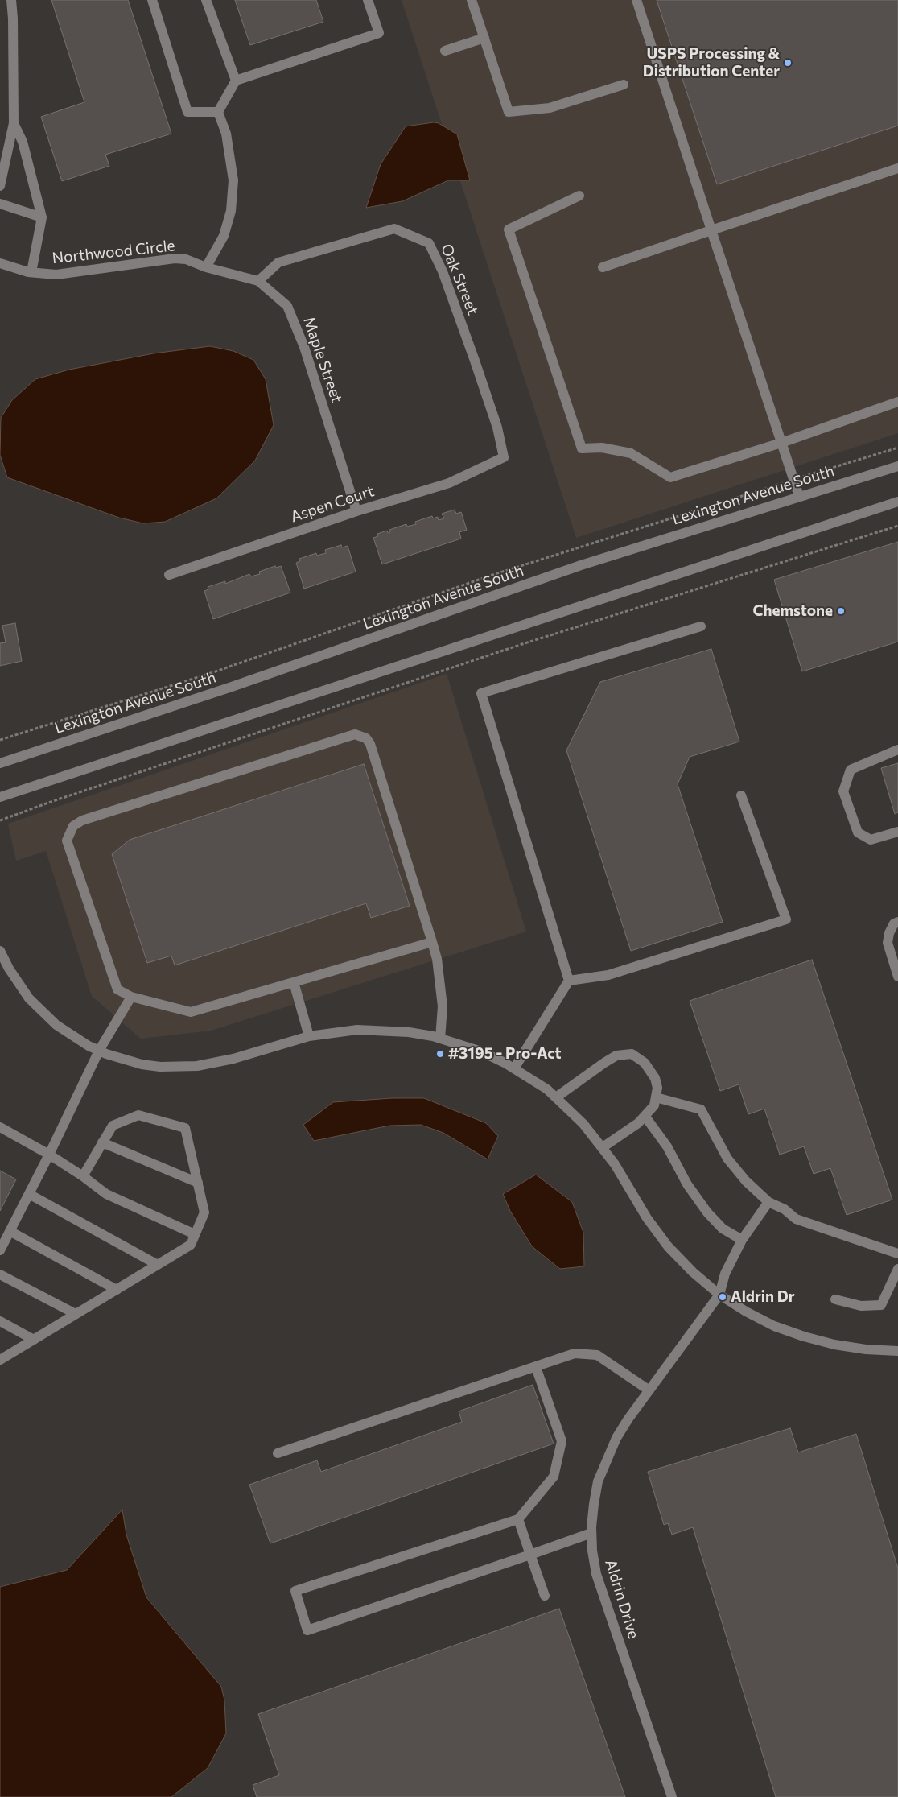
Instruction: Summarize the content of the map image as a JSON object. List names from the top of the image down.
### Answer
{
  "streets": {
    "street": [
      "Northwood Circle",
      "Oak Street",
      "Maple Street",
      "Lexington Avenue South",
      "Aspen Court",
      "Aldrin Drive"
    ]
  },
  "crossings": [
    ["Northwood Circle", "Maple Street"],
    ["Oak Street", "Maple Street"],
    ["Oak Street", "Aspen Court"],
    ["Maple Street", "Aspen Court"]
  ],
  "places": [
    "USPS Processing & Distribution Center",
    "Chemstone",
    "#3195 - Pro-Act",
    "Aldrin Dr"
  ]
}
